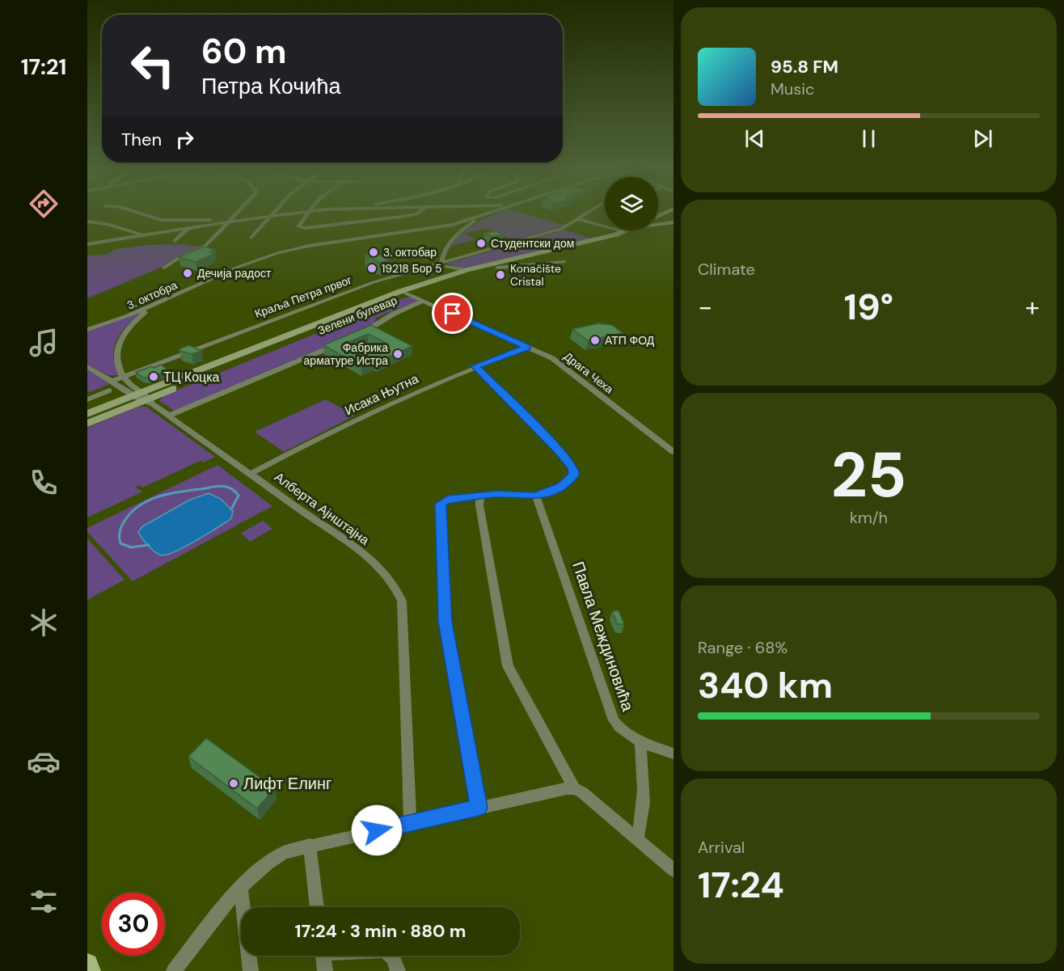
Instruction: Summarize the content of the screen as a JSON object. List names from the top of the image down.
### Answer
{
  "streets": {
    "street": [
      "3. октобра",
      "Краља Петра првог",
      "Зелени булевар",
      "Драга Чеха",
      "Исака Њутна",
      "Алберта Ајнштајна",
      "Павла Междиновића"
    ]
  },
  "crossings": [
    ["Краља Петра првог", "Зелени булевар"],
    ["Зелени булевар", "Драга Чеха"],
    ["Зелени булевар", "Алберта Ајнштајна"],
    ["Драга Чеха", "Исака Њутна"],
    ["Исака Њутна", "Алберта Ајнштајна"]
  ],
  "places": [
    "Студентски дом",
    "3. октобар",
    "19218 Бор 5",
    "Дечија радост",
    "Konačište Cristal",
    "АТП ФОД",
    "Фабрика арматуре Истра",
    "ТЦ Коцка",
    "Лифт Елинг"
  ],
  "page": {
    "tabs": "17:21",
    "turn": ["60 m", "Петра Кочића"],
    "song": ["95.8 FM", "Music"],
    "then": "Then",
    "tile": [
      "Climate",
      ["25", "km/h"],
      ["Range · 68%", "340 km"],
      ["Arrival", "17:24"]
    ],
    "heat": ["−", "19°", "+"],
    "limit": "30",
    "trip": "17:24 · 3 min · 880 m"
  }
}
